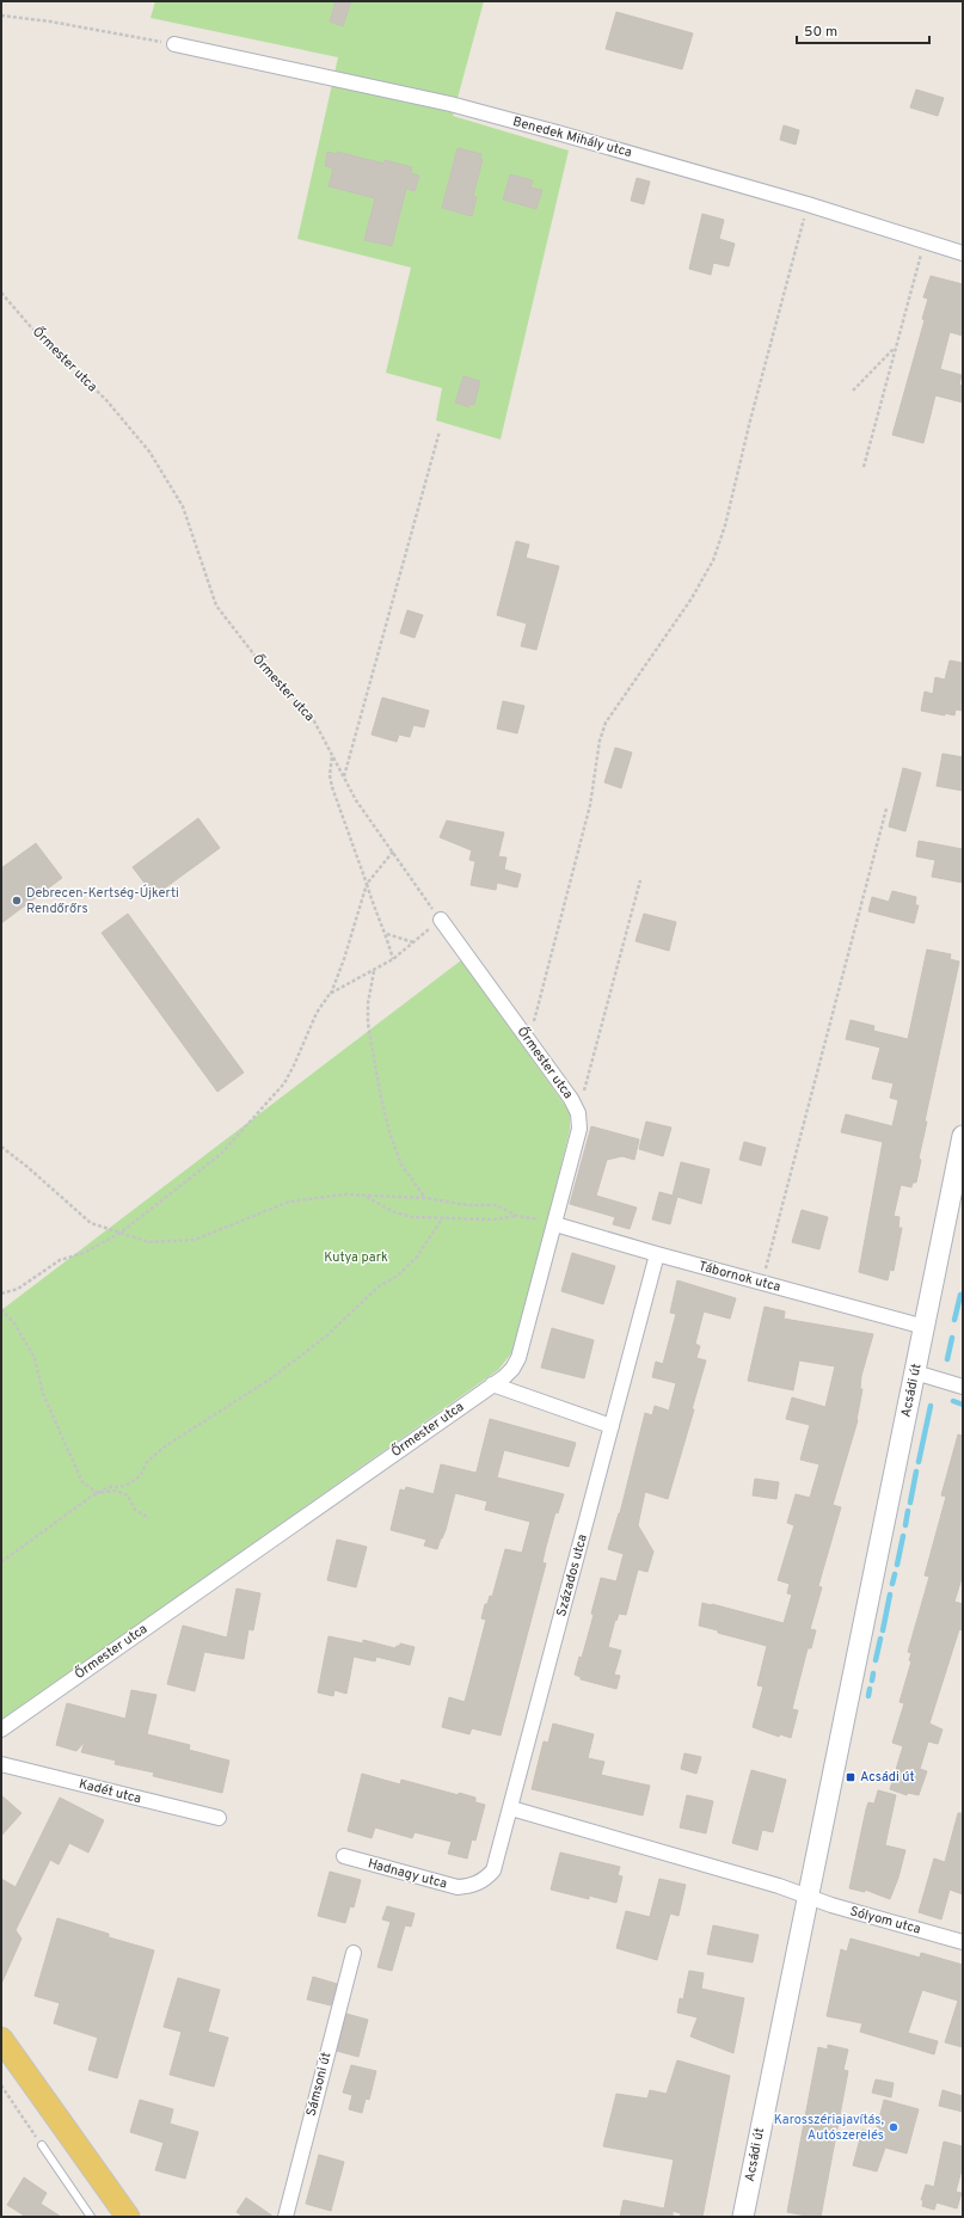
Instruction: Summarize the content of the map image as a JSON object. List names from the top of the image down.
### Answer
{
  "streets": {
    "main road": ["Acsádi út"],
    "street": [
      "Benedek Mihály utca",
      "Őrmester utca",
      "Tábornok utca",
      "Százados utca",
      "Kadét utca",
      "Hadnagy utca",
      "Sólyom utca",
      "Sámsoni út"
    ]
  },
  "crossings": [
    ["Őrmester utca", "Tábornok utca"],
    ["Tábornok utca", "Acsádi út"],
    ["Tábornok utca", "Százados utca"],
    ["Acsádi út", "Sólyom utca"],
    ["Százados utca", "Hadnagy utca"]
  ],
  "parks": ["Kutya park"],
  "places": {
    "other": ["Debrecen-Kertség-Újkerti Rendőrőrs", "Karosszériajavítás, Autószerelés"],
    "transit": ["Acsádi út"]
  },
  "scale_bar": "50 m"
}
